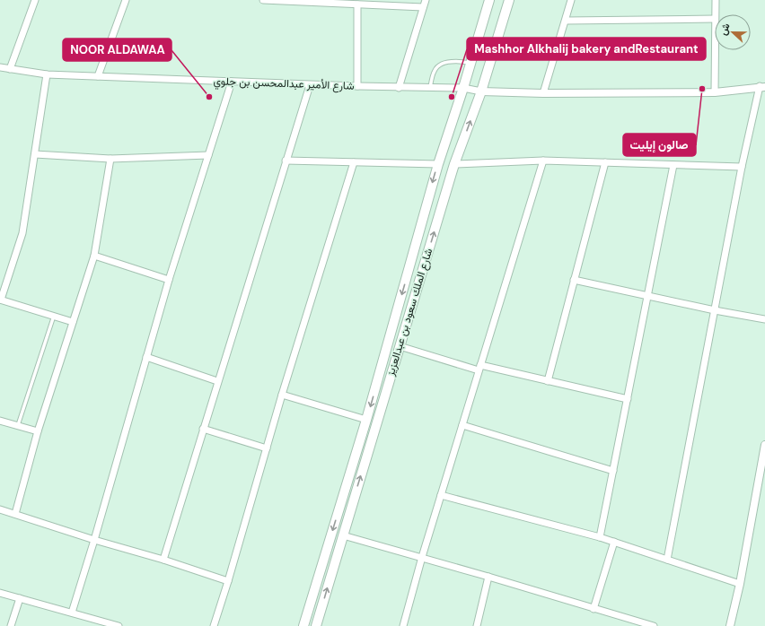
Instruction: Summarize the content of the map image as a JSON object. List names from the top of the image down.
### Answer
{
  "streets": {
    "main road": ["شارع الملك سعود بن عبدالعزيز"],
    "street": ["شارع الأمير عبدالمحسن بن جلوي"]
  },
  "crossings": [
    ["شارع الأمير عبدالمحسن بن جلوي", "شارع الملك سعود بن عبدالعزيز"]
  ],
  "places": ["صالون إيليت", "NOOR ALDAWAA", "Mashhor Alkhalij bakery andRestaurant"],
  "north": "left"
}
